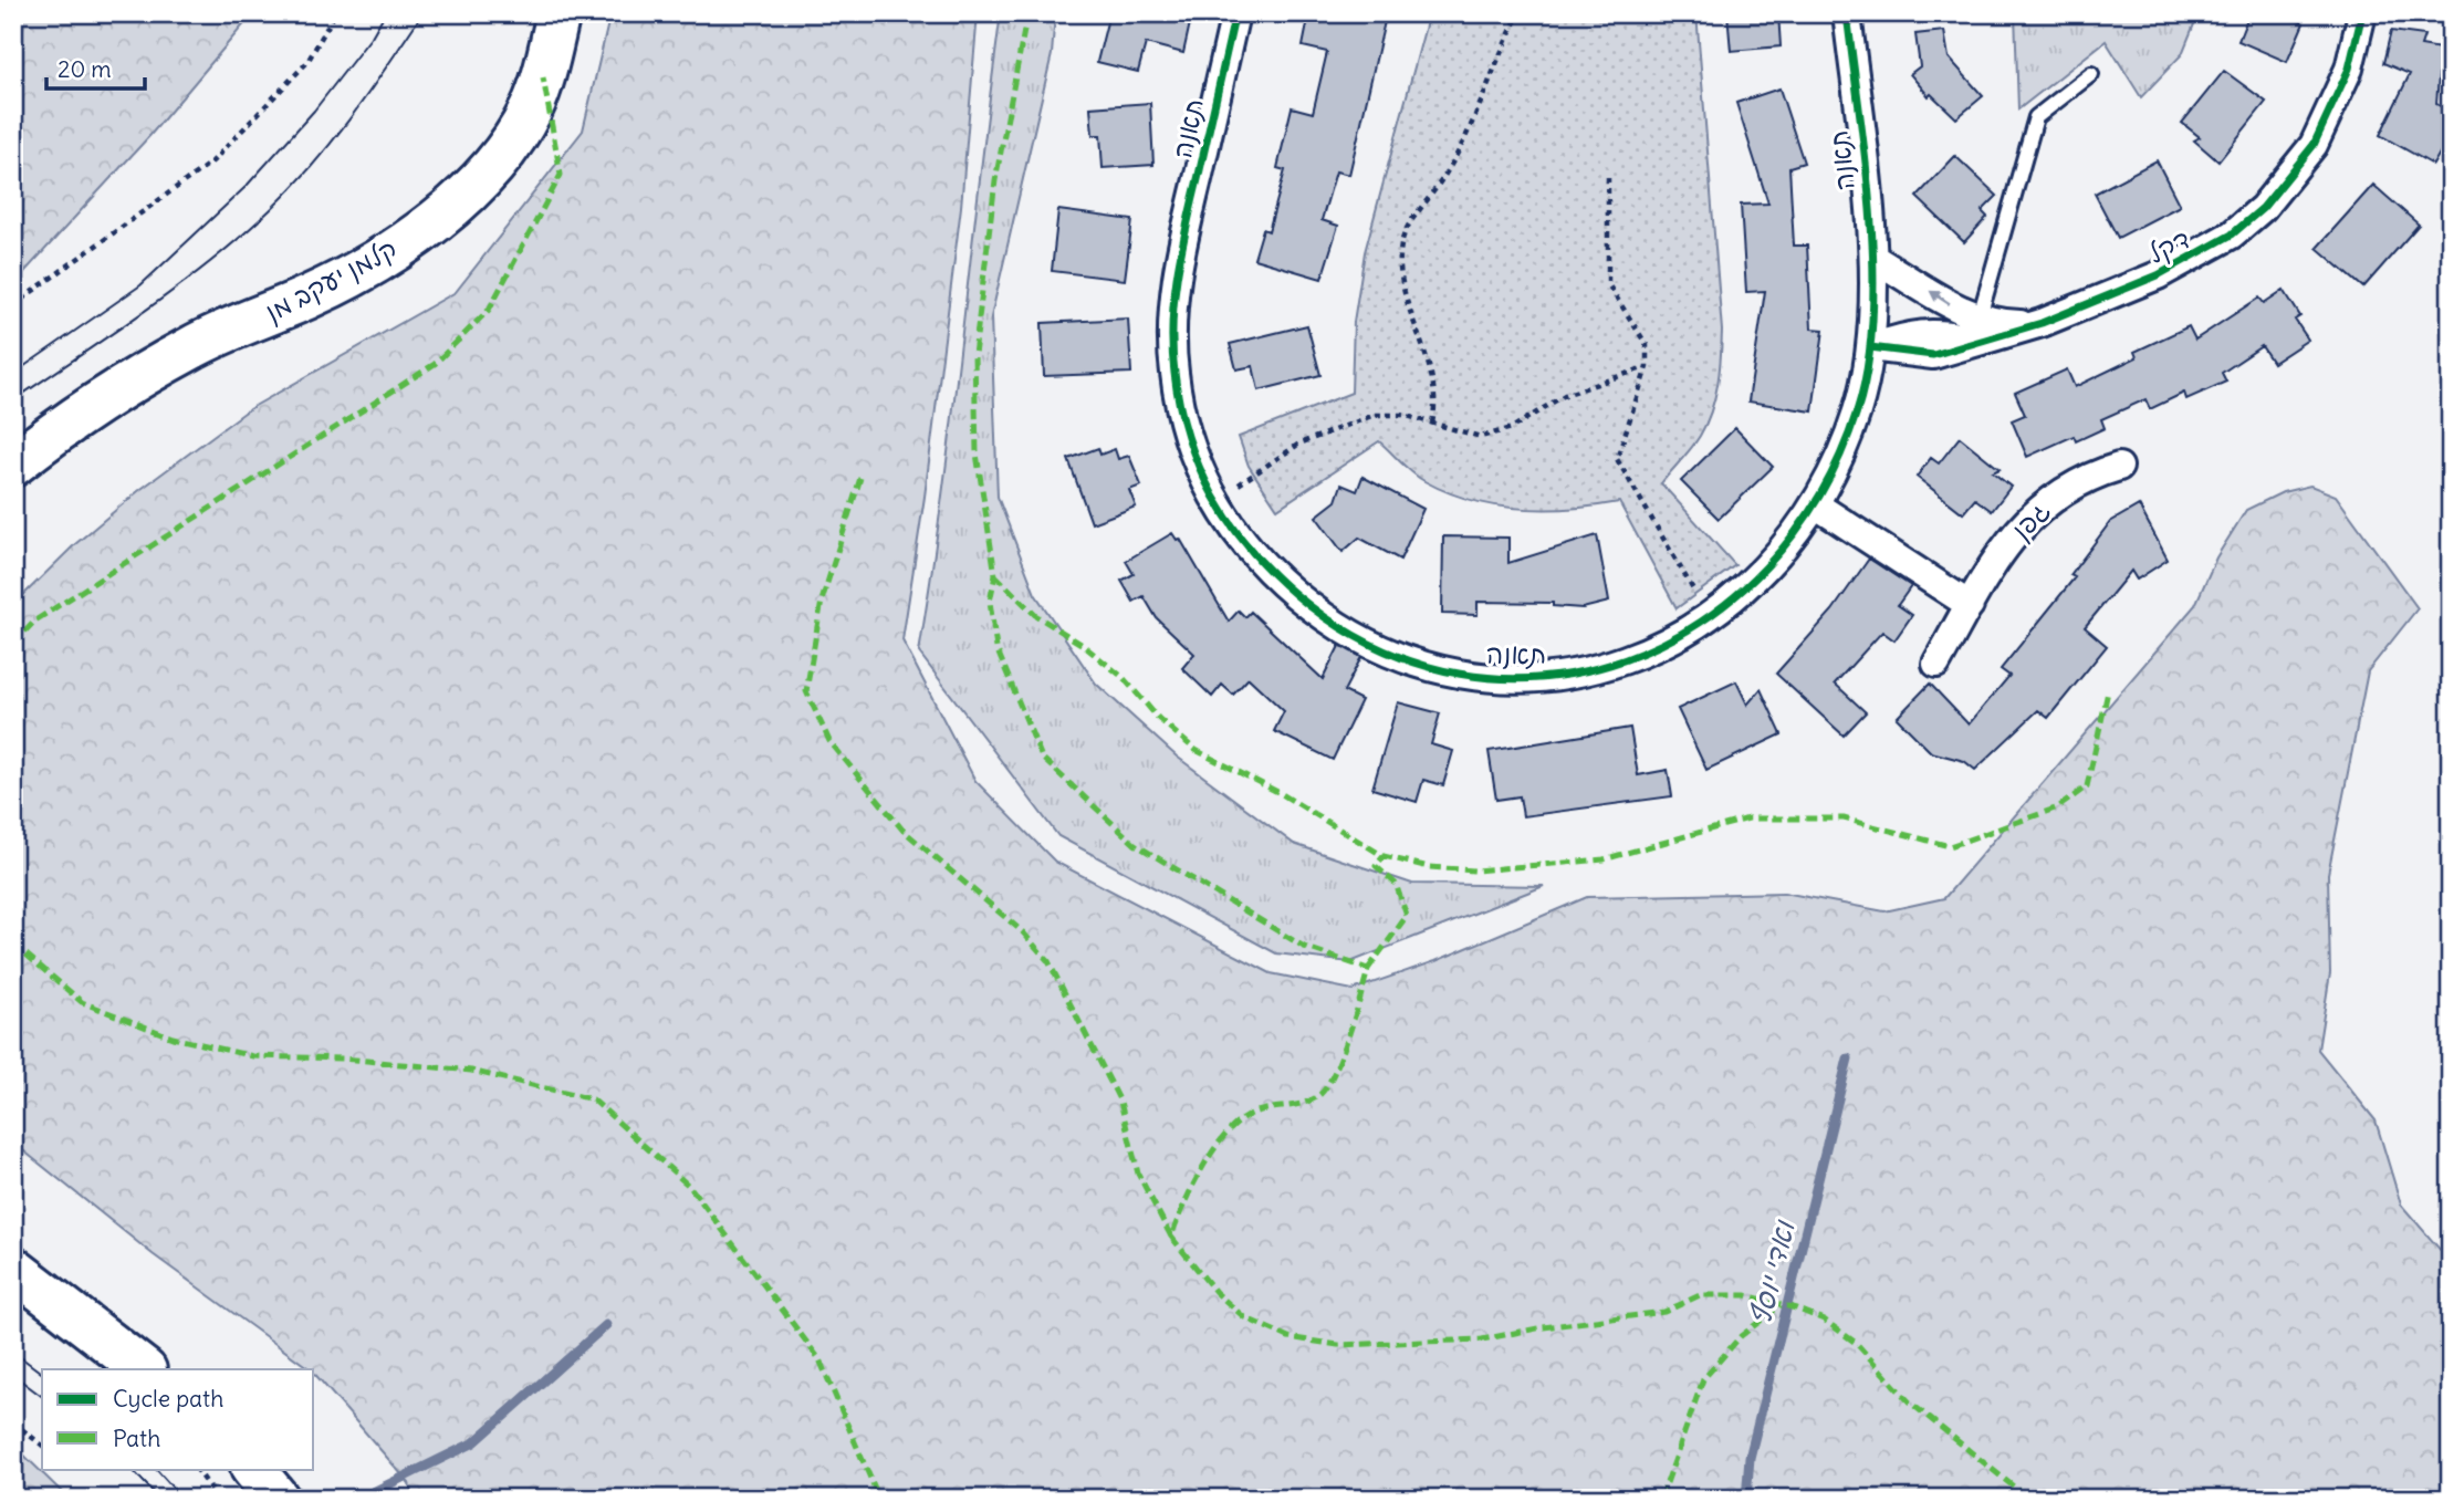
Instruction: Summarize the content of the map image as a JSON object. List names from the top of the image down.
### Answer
{
  "streets": {
    "main road": ["קלמן יעקב מן"],
    "street": ["תאנה", "דקל", "גפן"]
  },
  "crossings": [
    ["תאנה", "דקל"]
  ],
  "water": ["ואדי יוסף"],
  "legend": ["Cycle path", "Path"],
  "scale_bar": "20 m"
}
